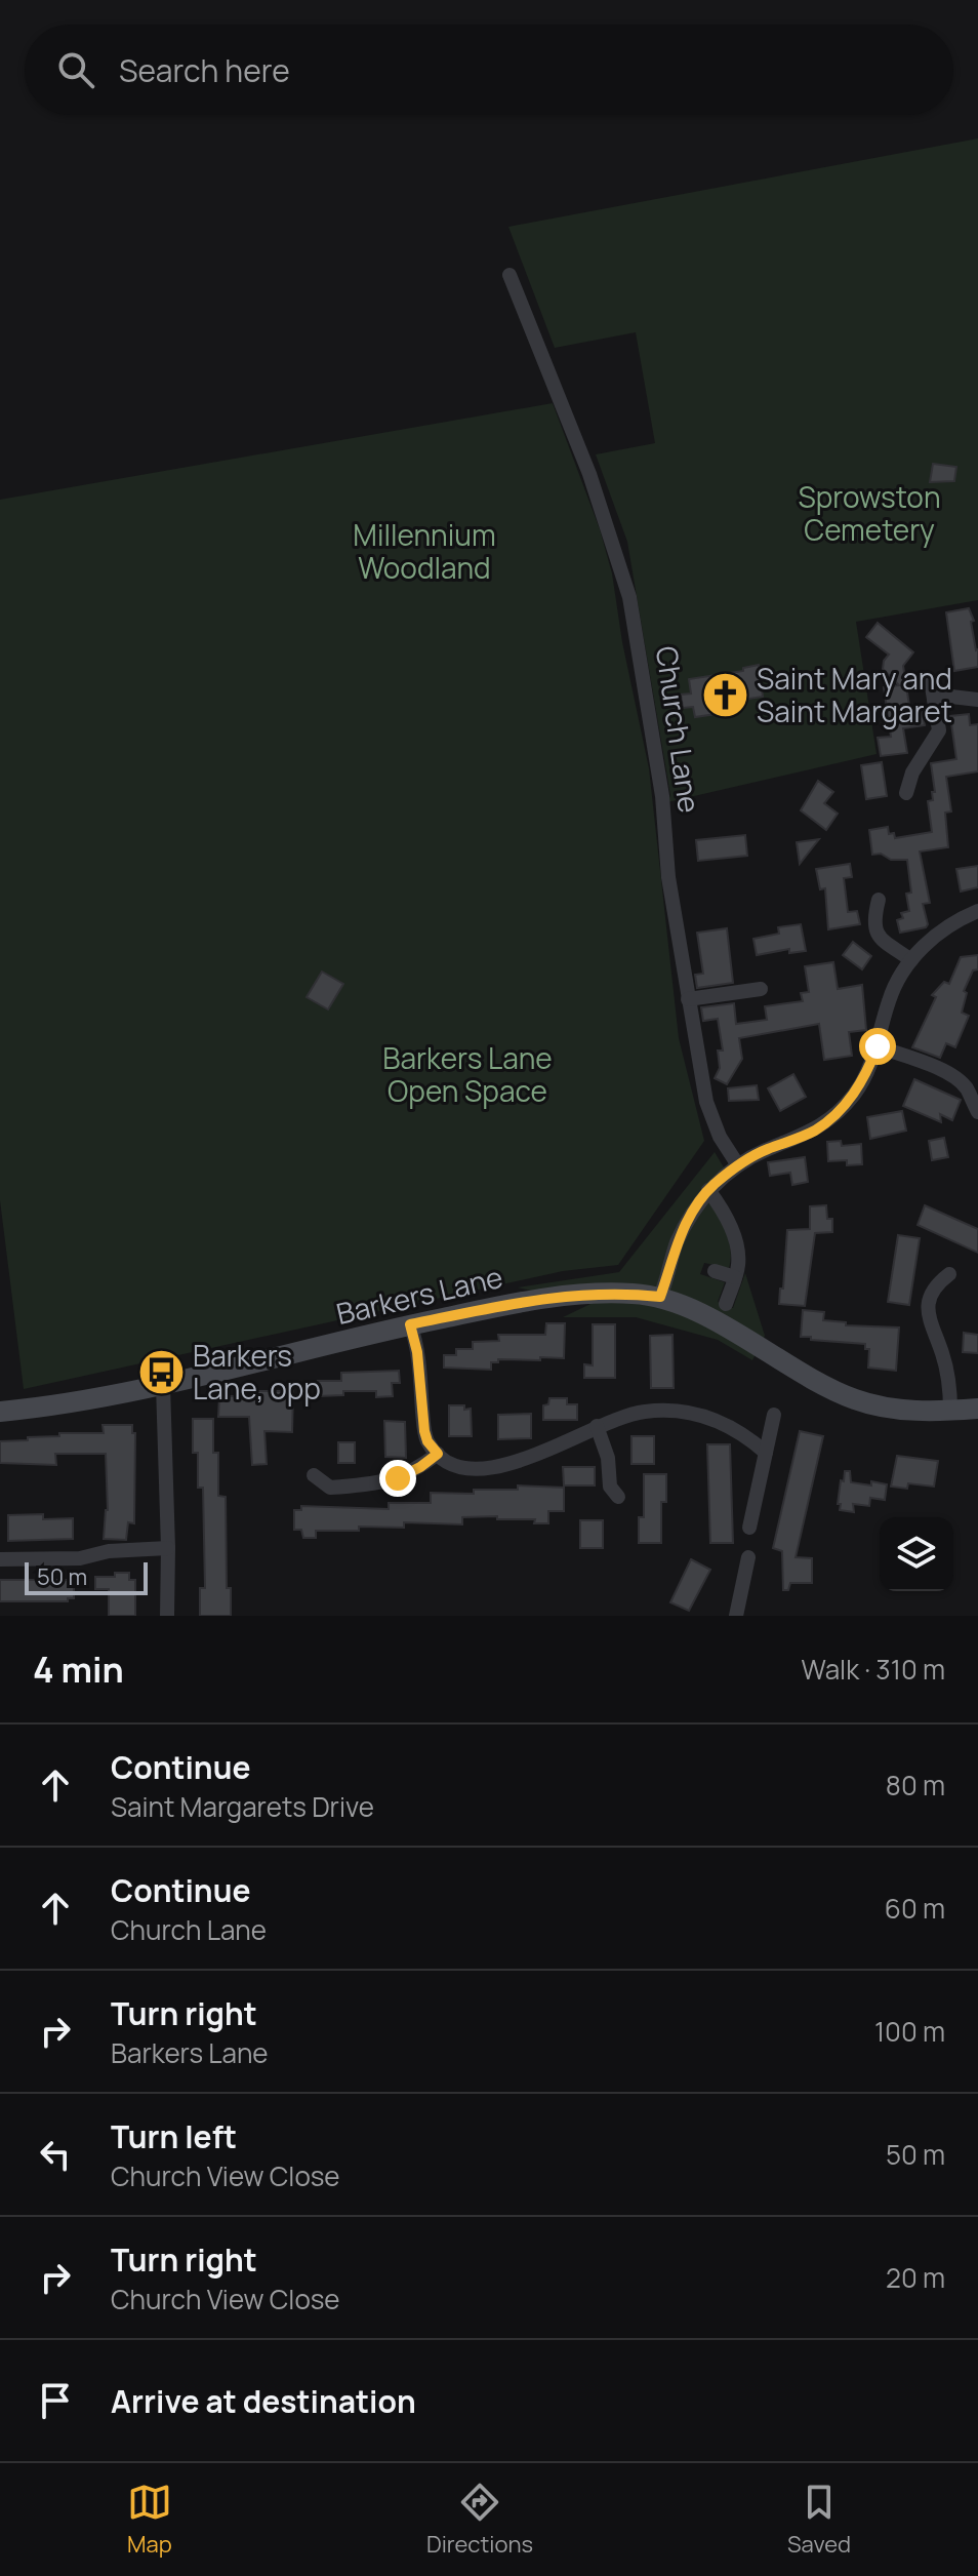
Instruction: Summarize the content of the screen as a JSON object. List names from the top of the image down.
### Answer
{
  "streets": {
    "street": ["Church Lane", "Barkers Lane"]
  },
  "parks": ["Sprowston Cemetery", "Millennium Woodland", "Barkers Lane Open Space"],
  "places": {
    "church": ["Saint Mary and Saint Margaret"],
    "bus stop": ["Barkers Lane, opp"]
  },
  "scale_bar": "50 m",
  "page": {
    "search": "Search here",
    "scale": "50 m",
    "heading": ["4 min", "Walk · 310 m"],
    "list": [
      ["Continue", "Saint Margarets Drive", "80 m"],
      ["Continue", "Church Lane", "60 m"],
      ["Turn right", "Barkers Lane", "100 m"],
      ["Turn left", "Church View Close", "50 m"],
      ["Turn right", "Church View Close", "20 m"],
      "Arrive at destination"
    ],
    "nav": ["Map", "Directions", "Saved"]
  }
}
